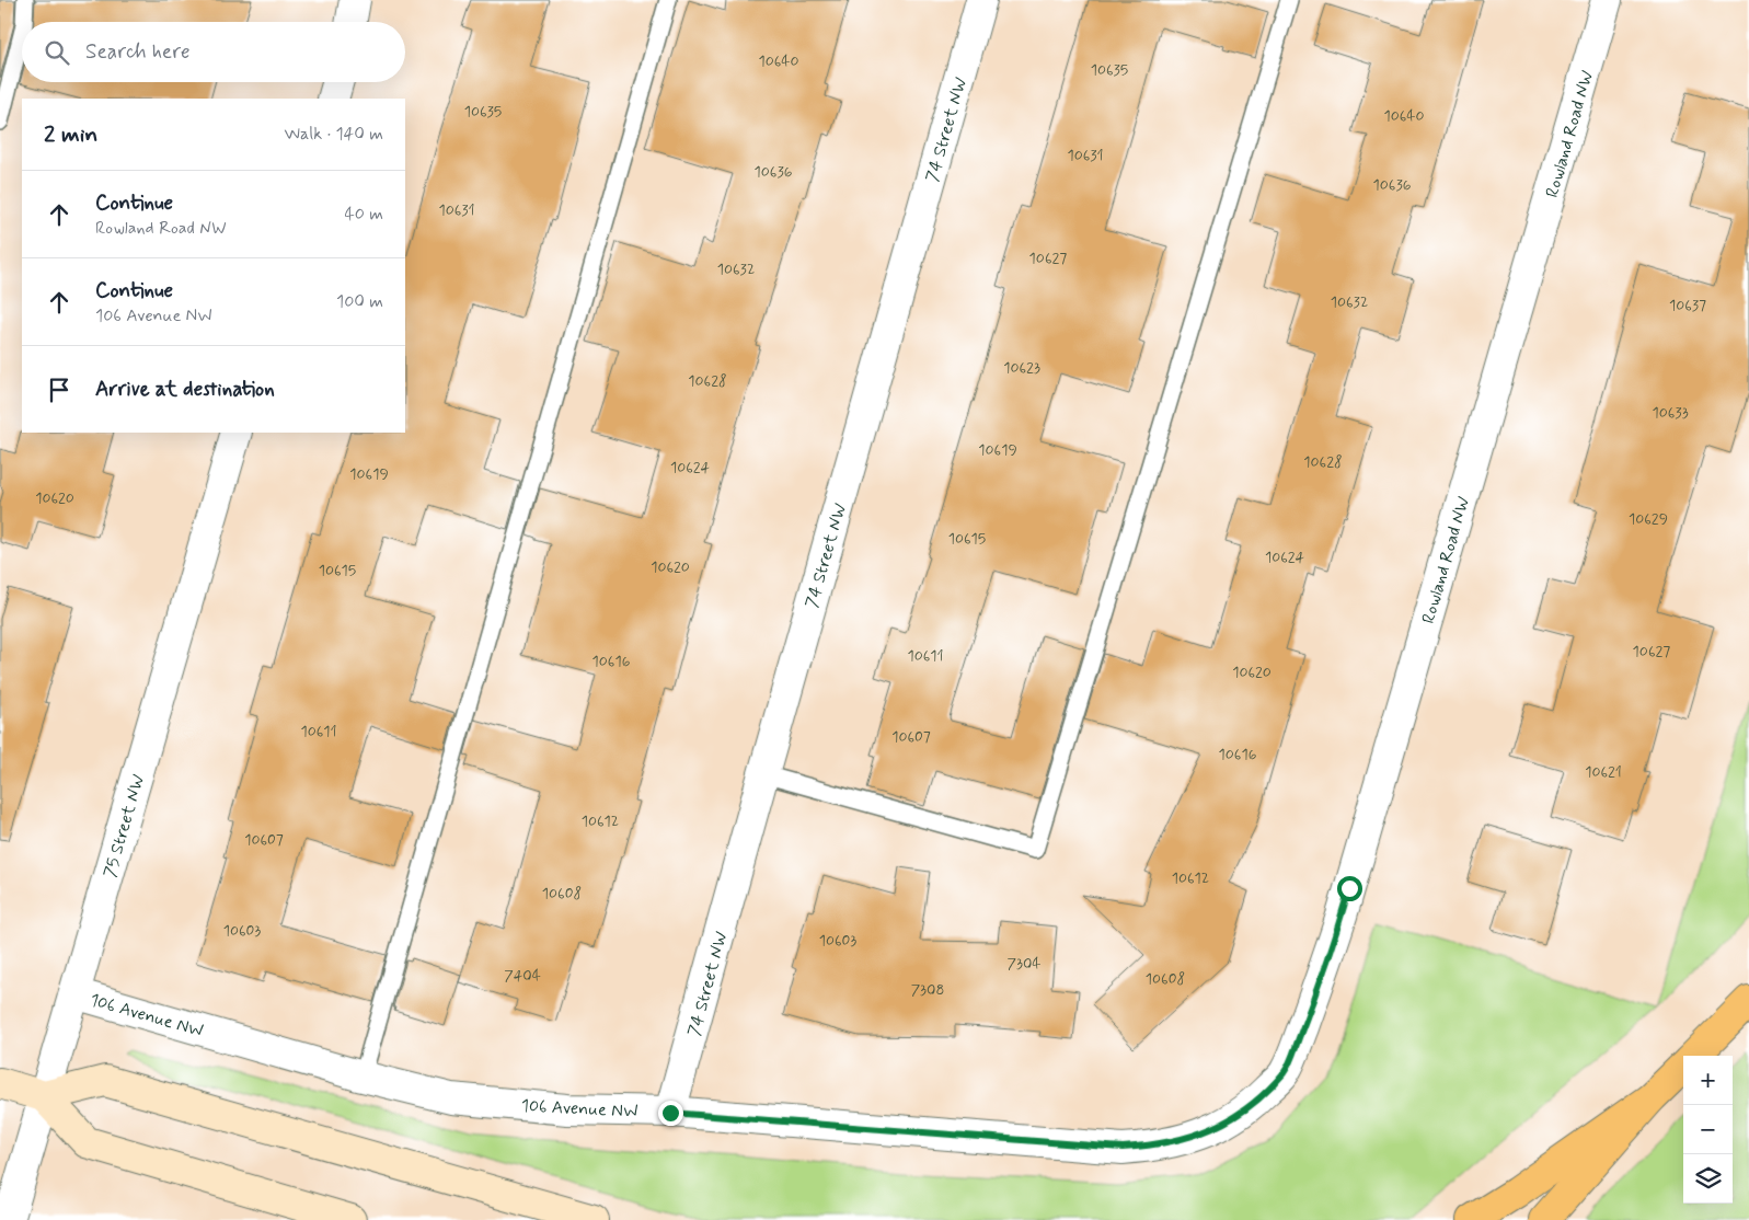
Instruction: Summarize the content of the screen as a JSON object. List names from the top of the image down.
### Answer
{
  "streets": {
    "street": [
      "74 Street NW",
      "Rowland Road NW",
      "75 Street NW",
      "106 Avenue NW"
    ]
  },
  "crossings": [
    ["74 Street NW", "106 Avenue NW"],
    ["Rowland Road NW", "106 Avenue NW"],
    ["75 Street NW", "106 Avenue NW"]
  ],
  "house_numbers": [
    "10640",
    "10635",
    "10635",
    "10640",
    "10631",
    "10636",
    "10636",
    "10631",
    "10627",
    "10632",
    "10632",
    "10637",
    "10623",
    "10628",
    "10633",
    "10619",
    "10628",
    "10624",
    "10619",
    "10620",
    "10629",
    "10615",
    "10624",
    "10620",
    "10615",
    "10627",
    "10611",
    "10616",
    "10620",
    "10611",
    "10607",
    "10616",
    "10621",
    "10612",
    "10607",
    "10612",
    "10608",
    "10603",
    "10603",
    "7304",
    "7404",
    "10608",
    "7308"
  ],
  "page": {
    "search": "Search here",
    "heading": ["2 min", "Walk · 140 m"],
    "list": [
      ["Continue", "Rowland Road NW", "40 m"],
      ["Continue", "106 Avenue NW", "100 m"],
      "Arrive at destination"
    ],
    "map_buttons": ["+", "−"]
  }
}
